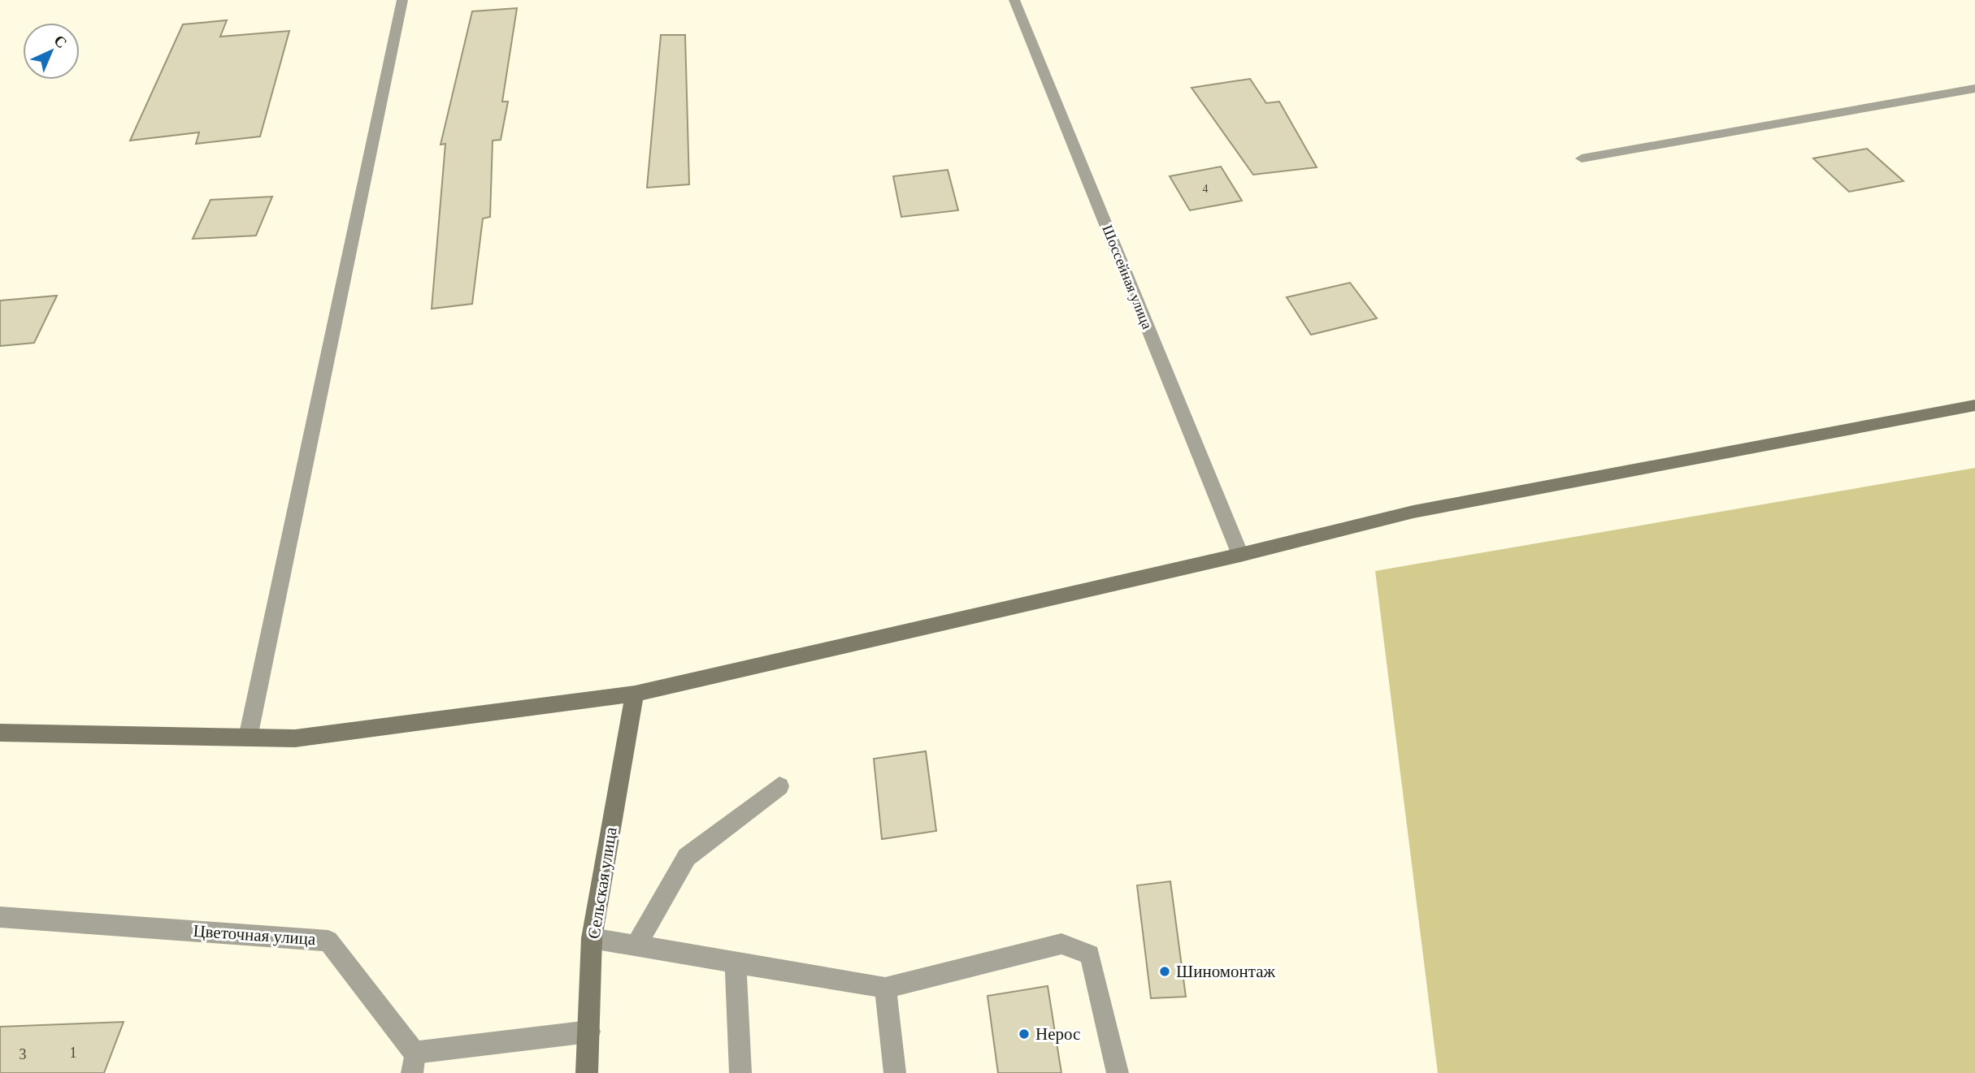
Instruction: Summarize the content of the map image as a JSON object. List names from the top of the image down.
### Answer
{
  "streets": {
    "main road": ["Сельская улица"],
    "street": ["Шоссейная улица", "Цветочная улица"]
  },
  "crossings": [
    ["Сельская улица", "Цветочная улица"]
  ],
  "places": ["Шиномонтаж", "Нерос"],
  "house_numbers": ["4", "1", "3"],
  "north": "top right"
}
